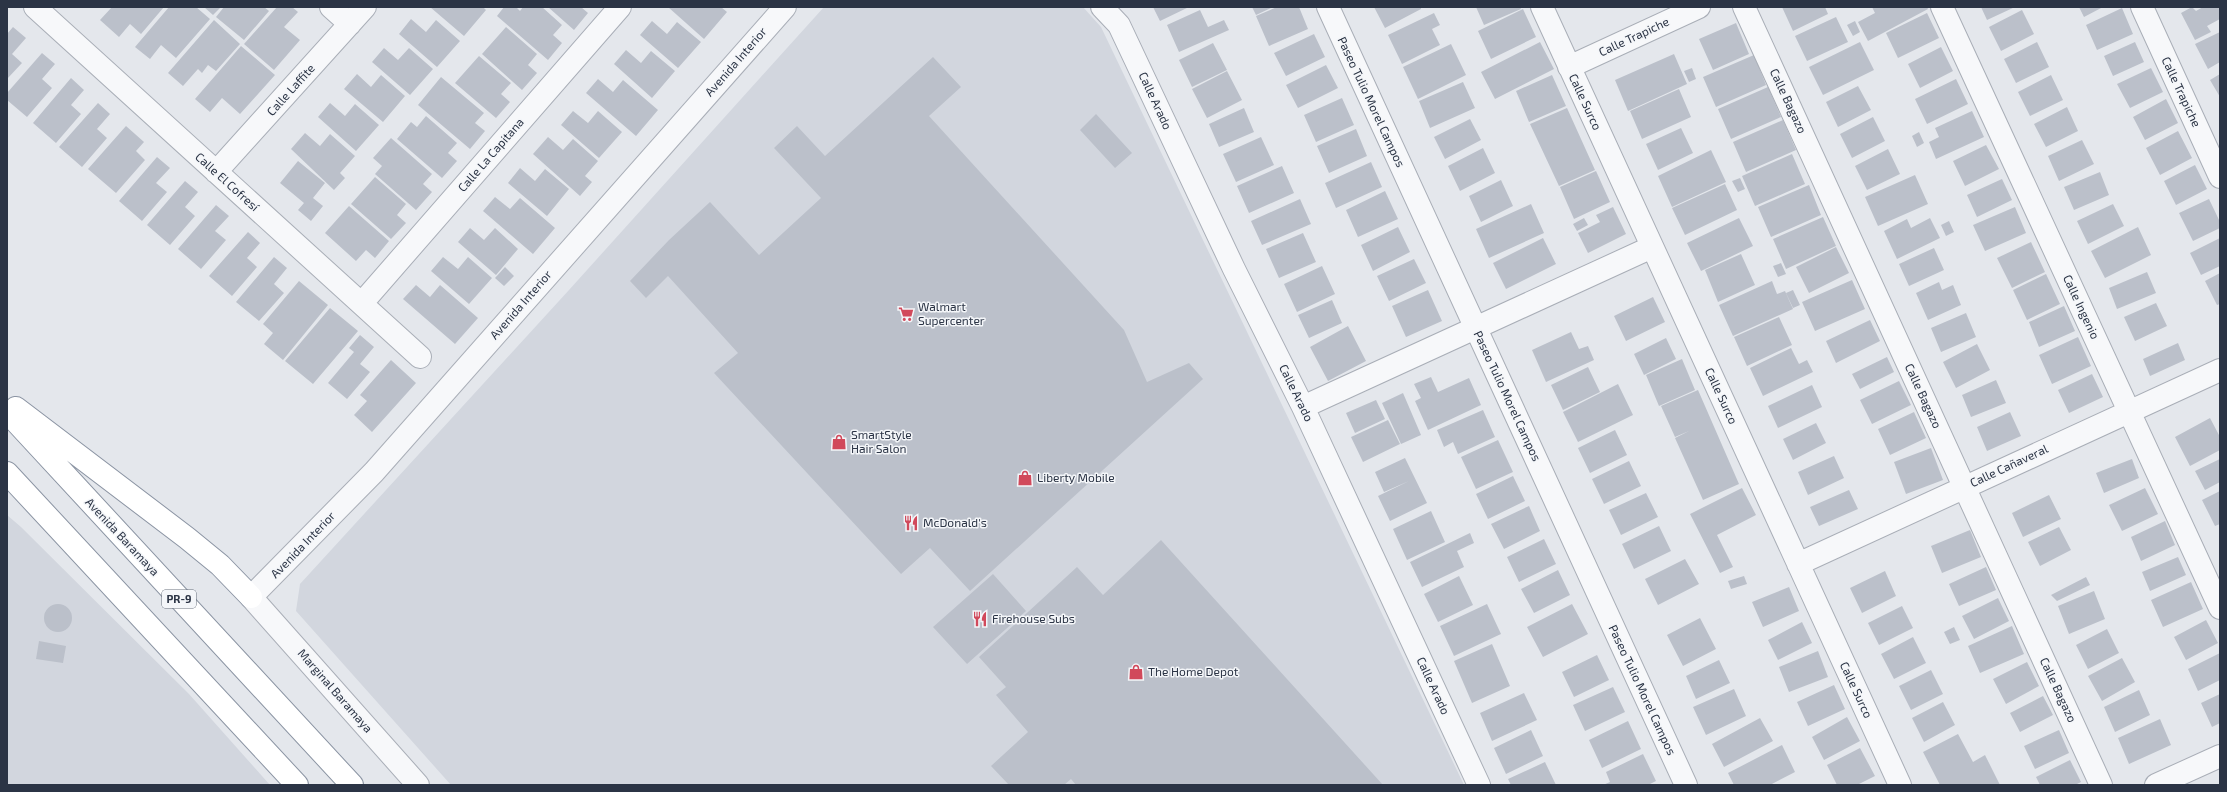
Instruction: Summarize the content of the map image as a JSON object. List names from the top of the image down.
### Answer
{
  "streets": {
    "highway": ["Avenida Baramaya", "PR-9"],
    "street": [
      "Calle Trapiche",
      "Avenida Interior",
      "Calle Laffite",
      "Calle Arado",
      "Calle Bagazo",
      "Paseo Tulio Morel Campos",
      "Calle Surco",
      "Calle La Capitana",
      "Calle El Cofresí",
      "Calle Ingenio",
      "Calle Cañaveral",
      "Marginal Baramaya"
    ]
  },
  "crossings": [
    ["Calle Trapiche", "Calle Surco"],
    ["Avenida Interior", "Marginal Baramaya"],
    ["Calle Laffite", "Calle El Cofresí"],
    ["Calle Bagazo", "Calle Cañaveral"],
    ["Calle Surco", "Calle Cañaveral"],
    ["Calle La Capitana", "Calle El Cofresí"],
    ["Calle Ingenio", "Calle Cañaveral"]
  ],
  "places": {
    "supermarket": ["Walmart Supercenter"],
    "shop": ["SmartStyle Hair Salon", "Liberty Mobile", "The Home Depot"],
    "restaurant": ["McDonald's", "Firehouse Subs"]
  }
}
